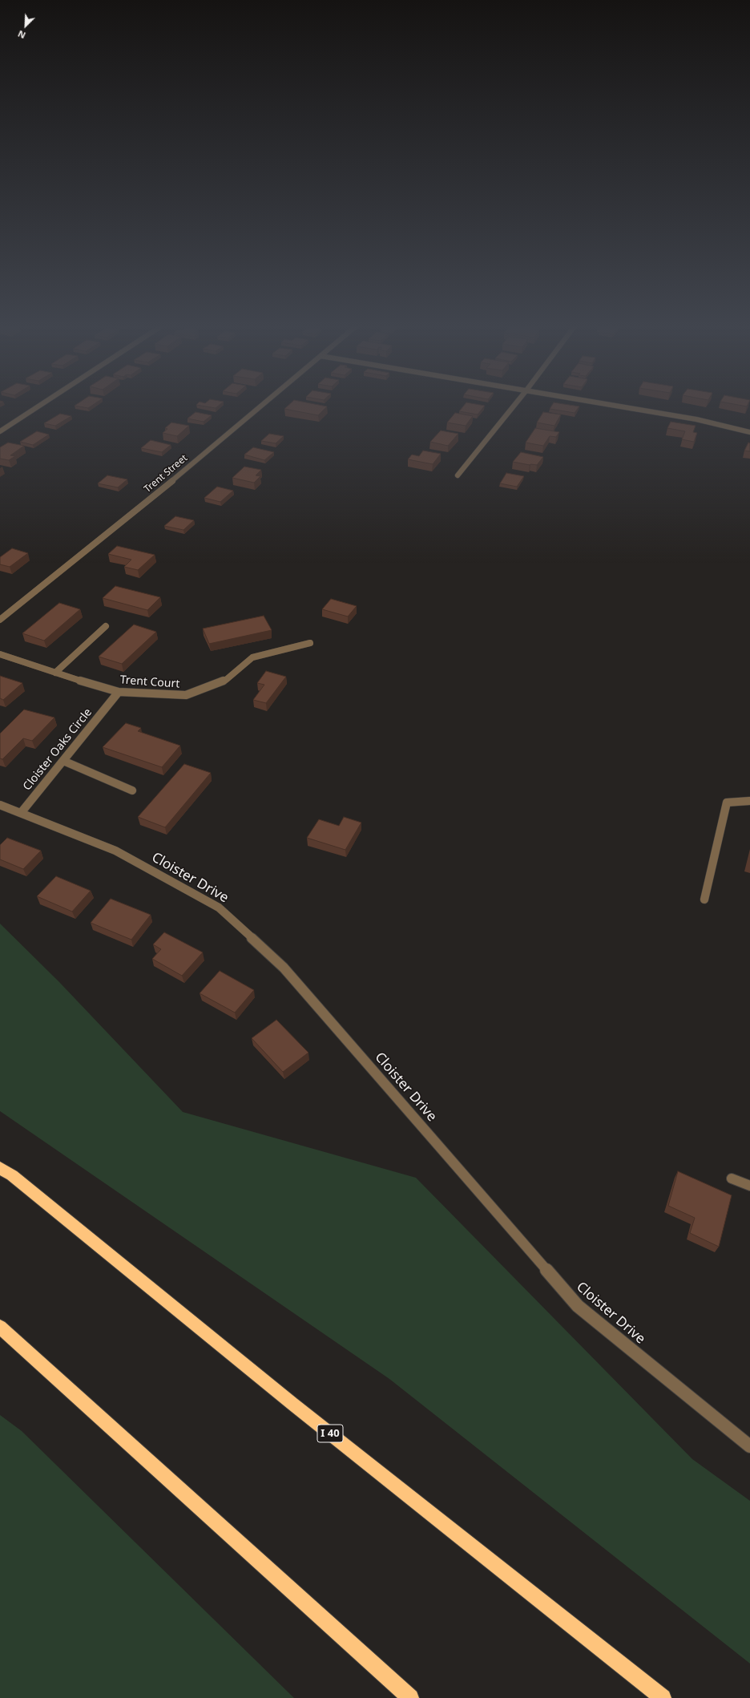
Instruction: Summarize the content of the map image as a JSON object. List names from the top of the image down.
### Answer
{
  "streets": {
    "highway": ["I 40"],
    "street": [
      "Trent Street",
      "Trent Court",
      "Cloister Oaks Circle",
      "Cloister Drive"
    ]
  },
  "crossings": [
    ["Trent Court", "Cloister Oaks Circle"],
    ["Cloister Oaks Circle", "Cloister Drive"]
  ],
  "north": "bottom left"
}
